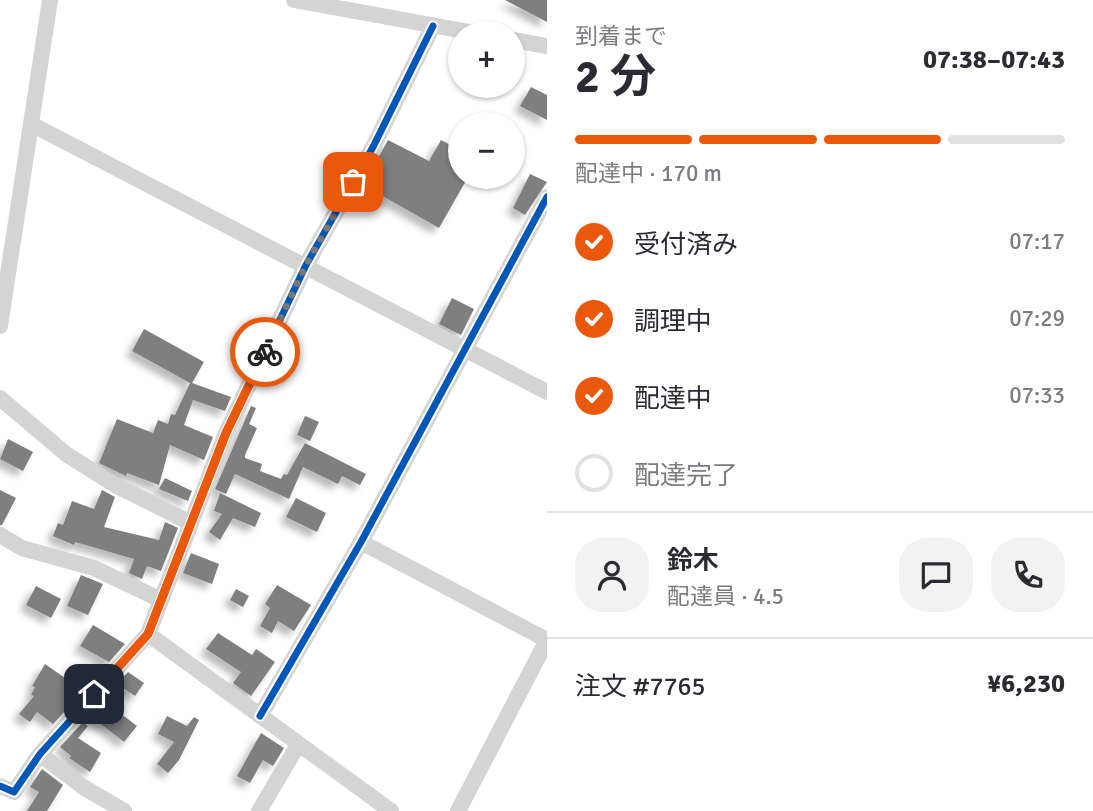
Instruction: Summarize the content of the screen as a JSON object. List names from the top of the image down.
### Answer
{
  "page": {
    "heading": ["2 分", "到着まで", "07:38–07:43"],
    "panel": [
      "鈴木",
      "配達員 · 4.5",
      "注文 #7765",
      "¥6,230"
    ],
    "map_buttons": ["+", "−"],
    "bar": "配達中 · 170 m",
    "list": [
      ["受付済み", "07:17"],
      ["調理中", "07:29"],
      ["配達中", "07:33"],
      "配達完了"
    ]
  }
}
